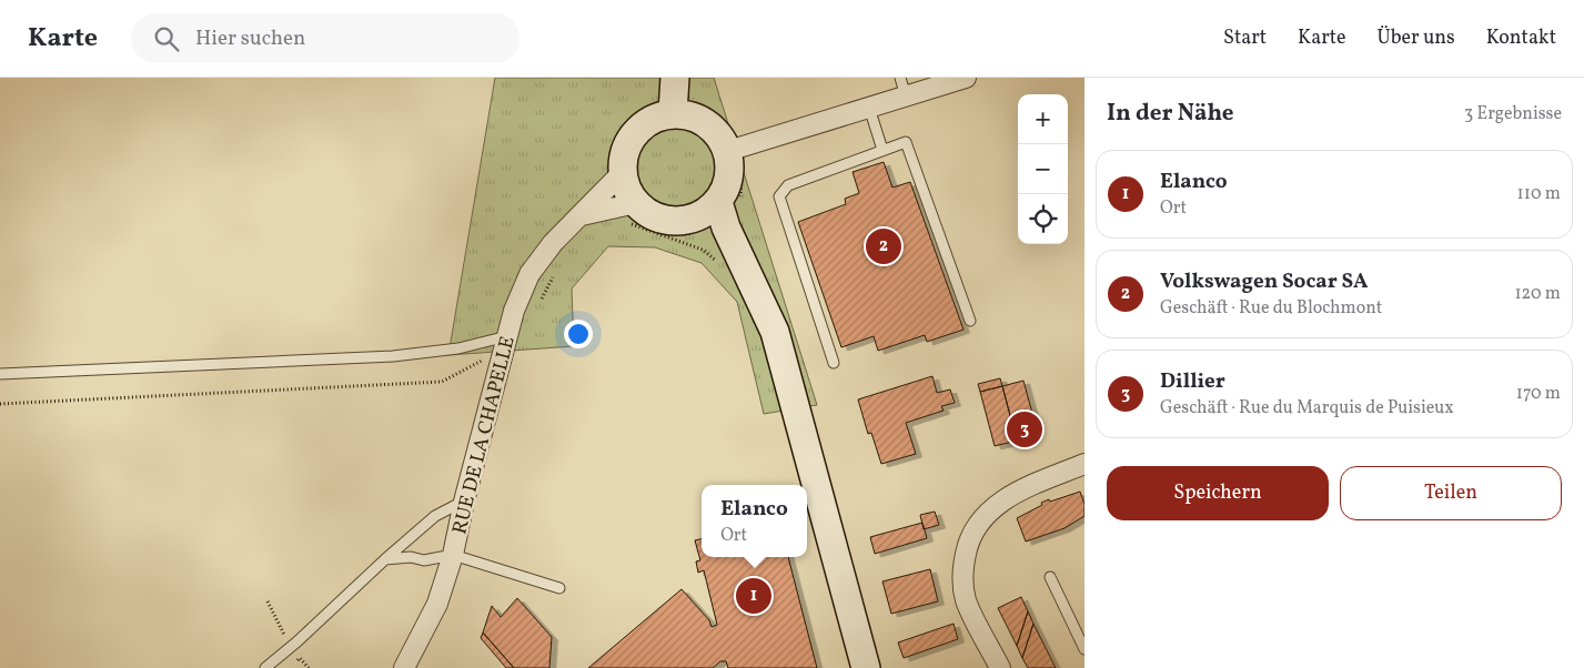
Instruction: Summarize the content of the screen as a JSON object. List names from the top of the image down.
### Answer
{
  "streets": {
    "street": ["RUE DE LA CHAPELLE"]
  },
  "page": {
    "header": "Karte",
    "search": "Hier suchen",
    "nav": [
      "Start",
      "Karte",
      "Über uns",
      "Kontakt"
    ],
    "heading": ["In der Nähe", "3 Ergebnisse"],
    "map_buttons": ["+", "−"],
    "list": [
      {
        "mark": "1",
        "name": "Elanco",
        "note": "Ort",
        "value": "110 m"
      },
      {
        "mark": "2",
        "name": "Volkswagen Socar SA",
        "note": "Geschäft · Rue du Blochmont",
        "value": "120 m"
      },
      {
        "mark": "3",
        "name": "Dillier",
        "note": "Geschäft · Rue du Marquis de Puisieux",
        "value": "170 m"
      }
    ],
    "pins": ["2", "3", "1"],
    "buttons": ["Speichern", "Teilen"],
    "popup": ["Elanco", "Ort"]
  }
}
